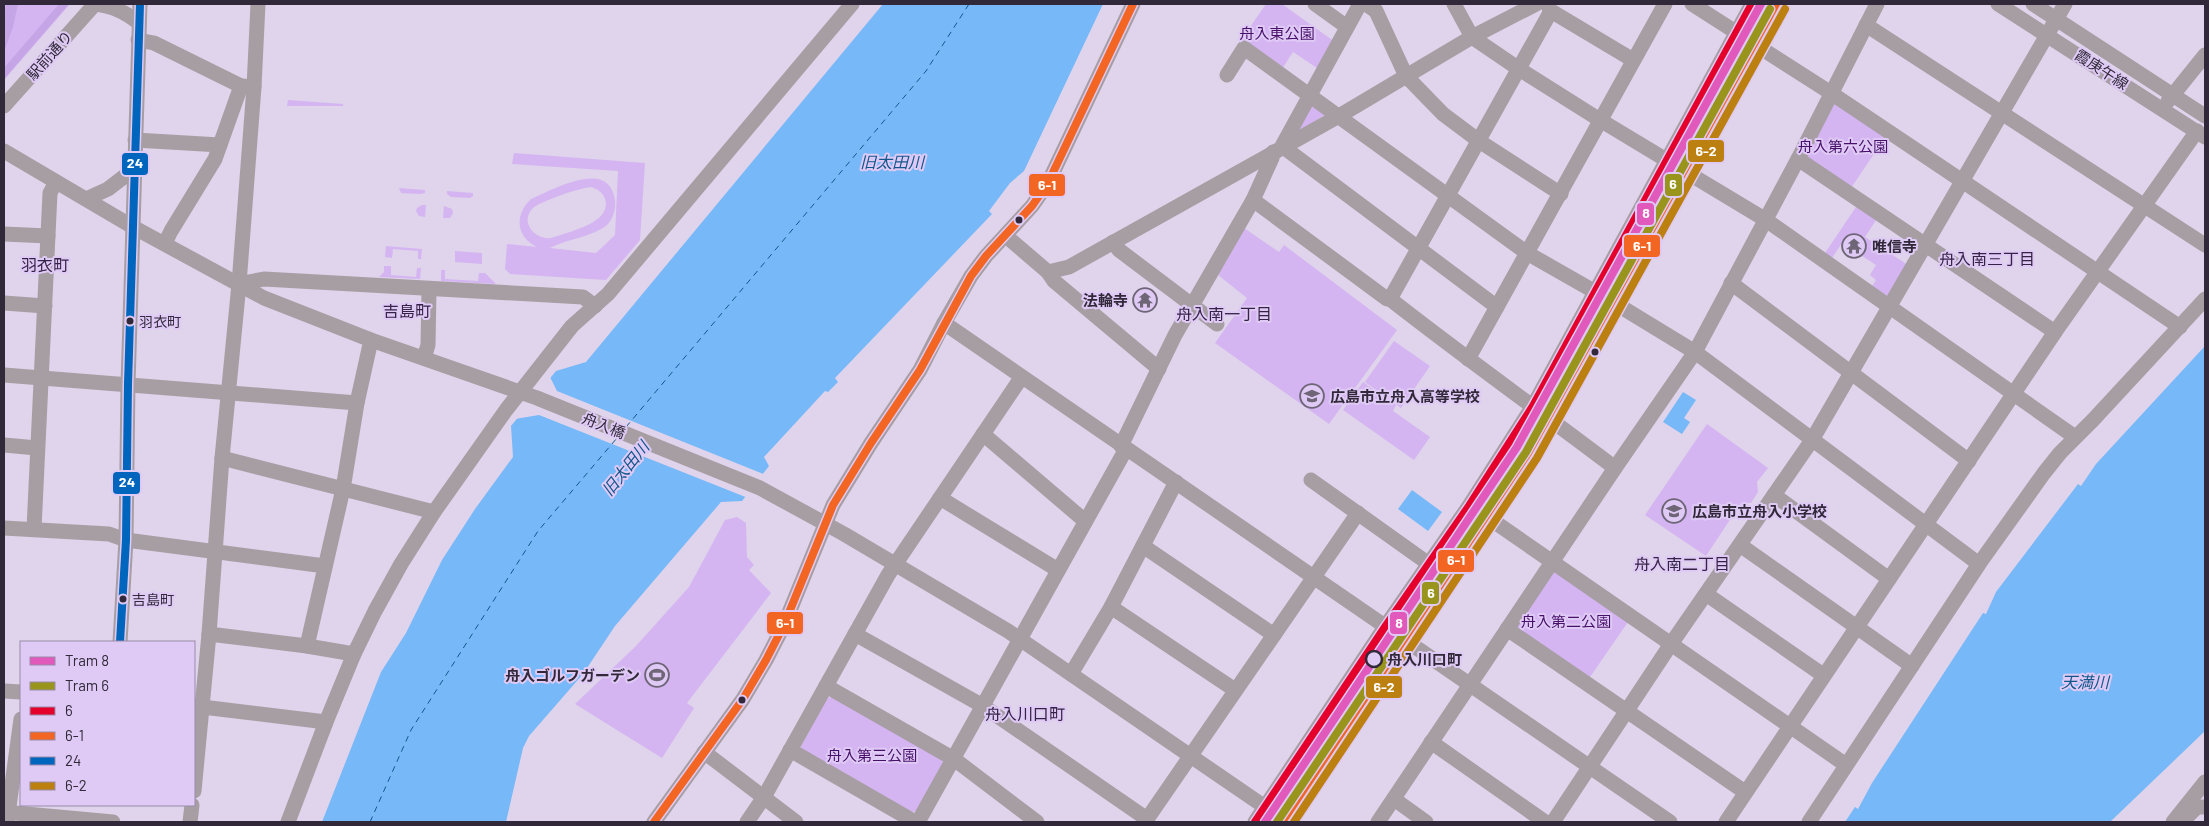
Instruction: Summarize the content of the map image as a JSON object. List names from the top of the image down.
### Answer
{
  "streets": {
    "street": ["駅前通り", "霞庚午線", "舟入橋"]
  },
  "districts": [
    "舟入南三丁目",
    "羽衣町",
    "吉島町",
    "舟入南一丁目",
    "舟入南二丁目",
    "舟入川口町"
  ],
  "water": ["旧太田川", "天満川"],
  "parks": [
    "舟入東公園",
    "舟入第六公園",
    "舟入第二公園",
    "舟入第三公園"
  ],
  "places": {
    "temple": ["唯信寺", "法輪寺"],
    "other": ["羽衣町", "吉島町", "舟入川口町"],
    "school or university": ["広島市立舟入高等学校", "広島市立舟入小学校"],
    "sports": ["舟入ゴルフガーデン"]
  },
  "lines": [
    "tram line 8",
    "transit line 6",
    "transit line 6-1",
    "transit line 24",
    "tram line 6",
    "transit line 6-2"
  ],
  "legend": [
    "Tram 8",
    "Tram 6",
    "6",
    "6-1",
    "24",
    "6-2"
  ]
}
